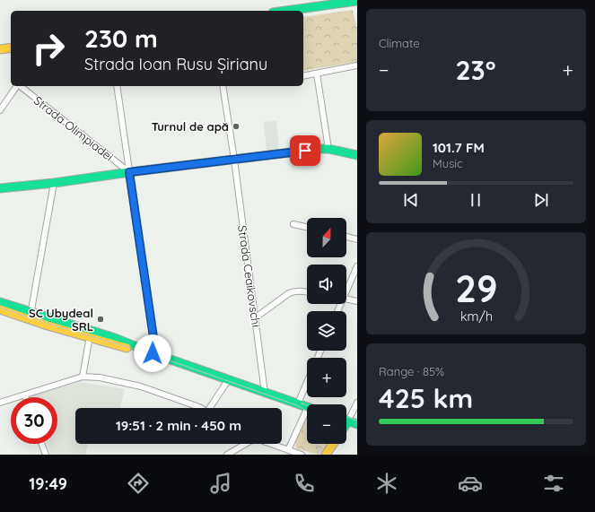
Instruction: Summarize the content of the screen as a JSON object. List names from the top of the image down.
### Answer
{
  "streets": {
    "street": ["Strada Olimpiadei", "Strada Ceaikovschi"]
  },
  "places": ["Turnul de apă", "SC Ubydeal SRL"],
  "north": "top",
  "page": {
    "tile": [
      "Climate",
      ["Range · 85%", "425 km"]
    ],
    "turn": ["230 m", "Strada Ioan Rusu Șirianu"],
    "heat": ["−", "23°", "+"],
    "song": ["101.7 FM", "Music"],
    "map_buttons": ["+", "−"],
    "limit": "30",
    "trip": "19:51 · 2 min · 450 m",
    "tabs": "19:49",
    "gauge": ["29", "km/h"]
  }
}
